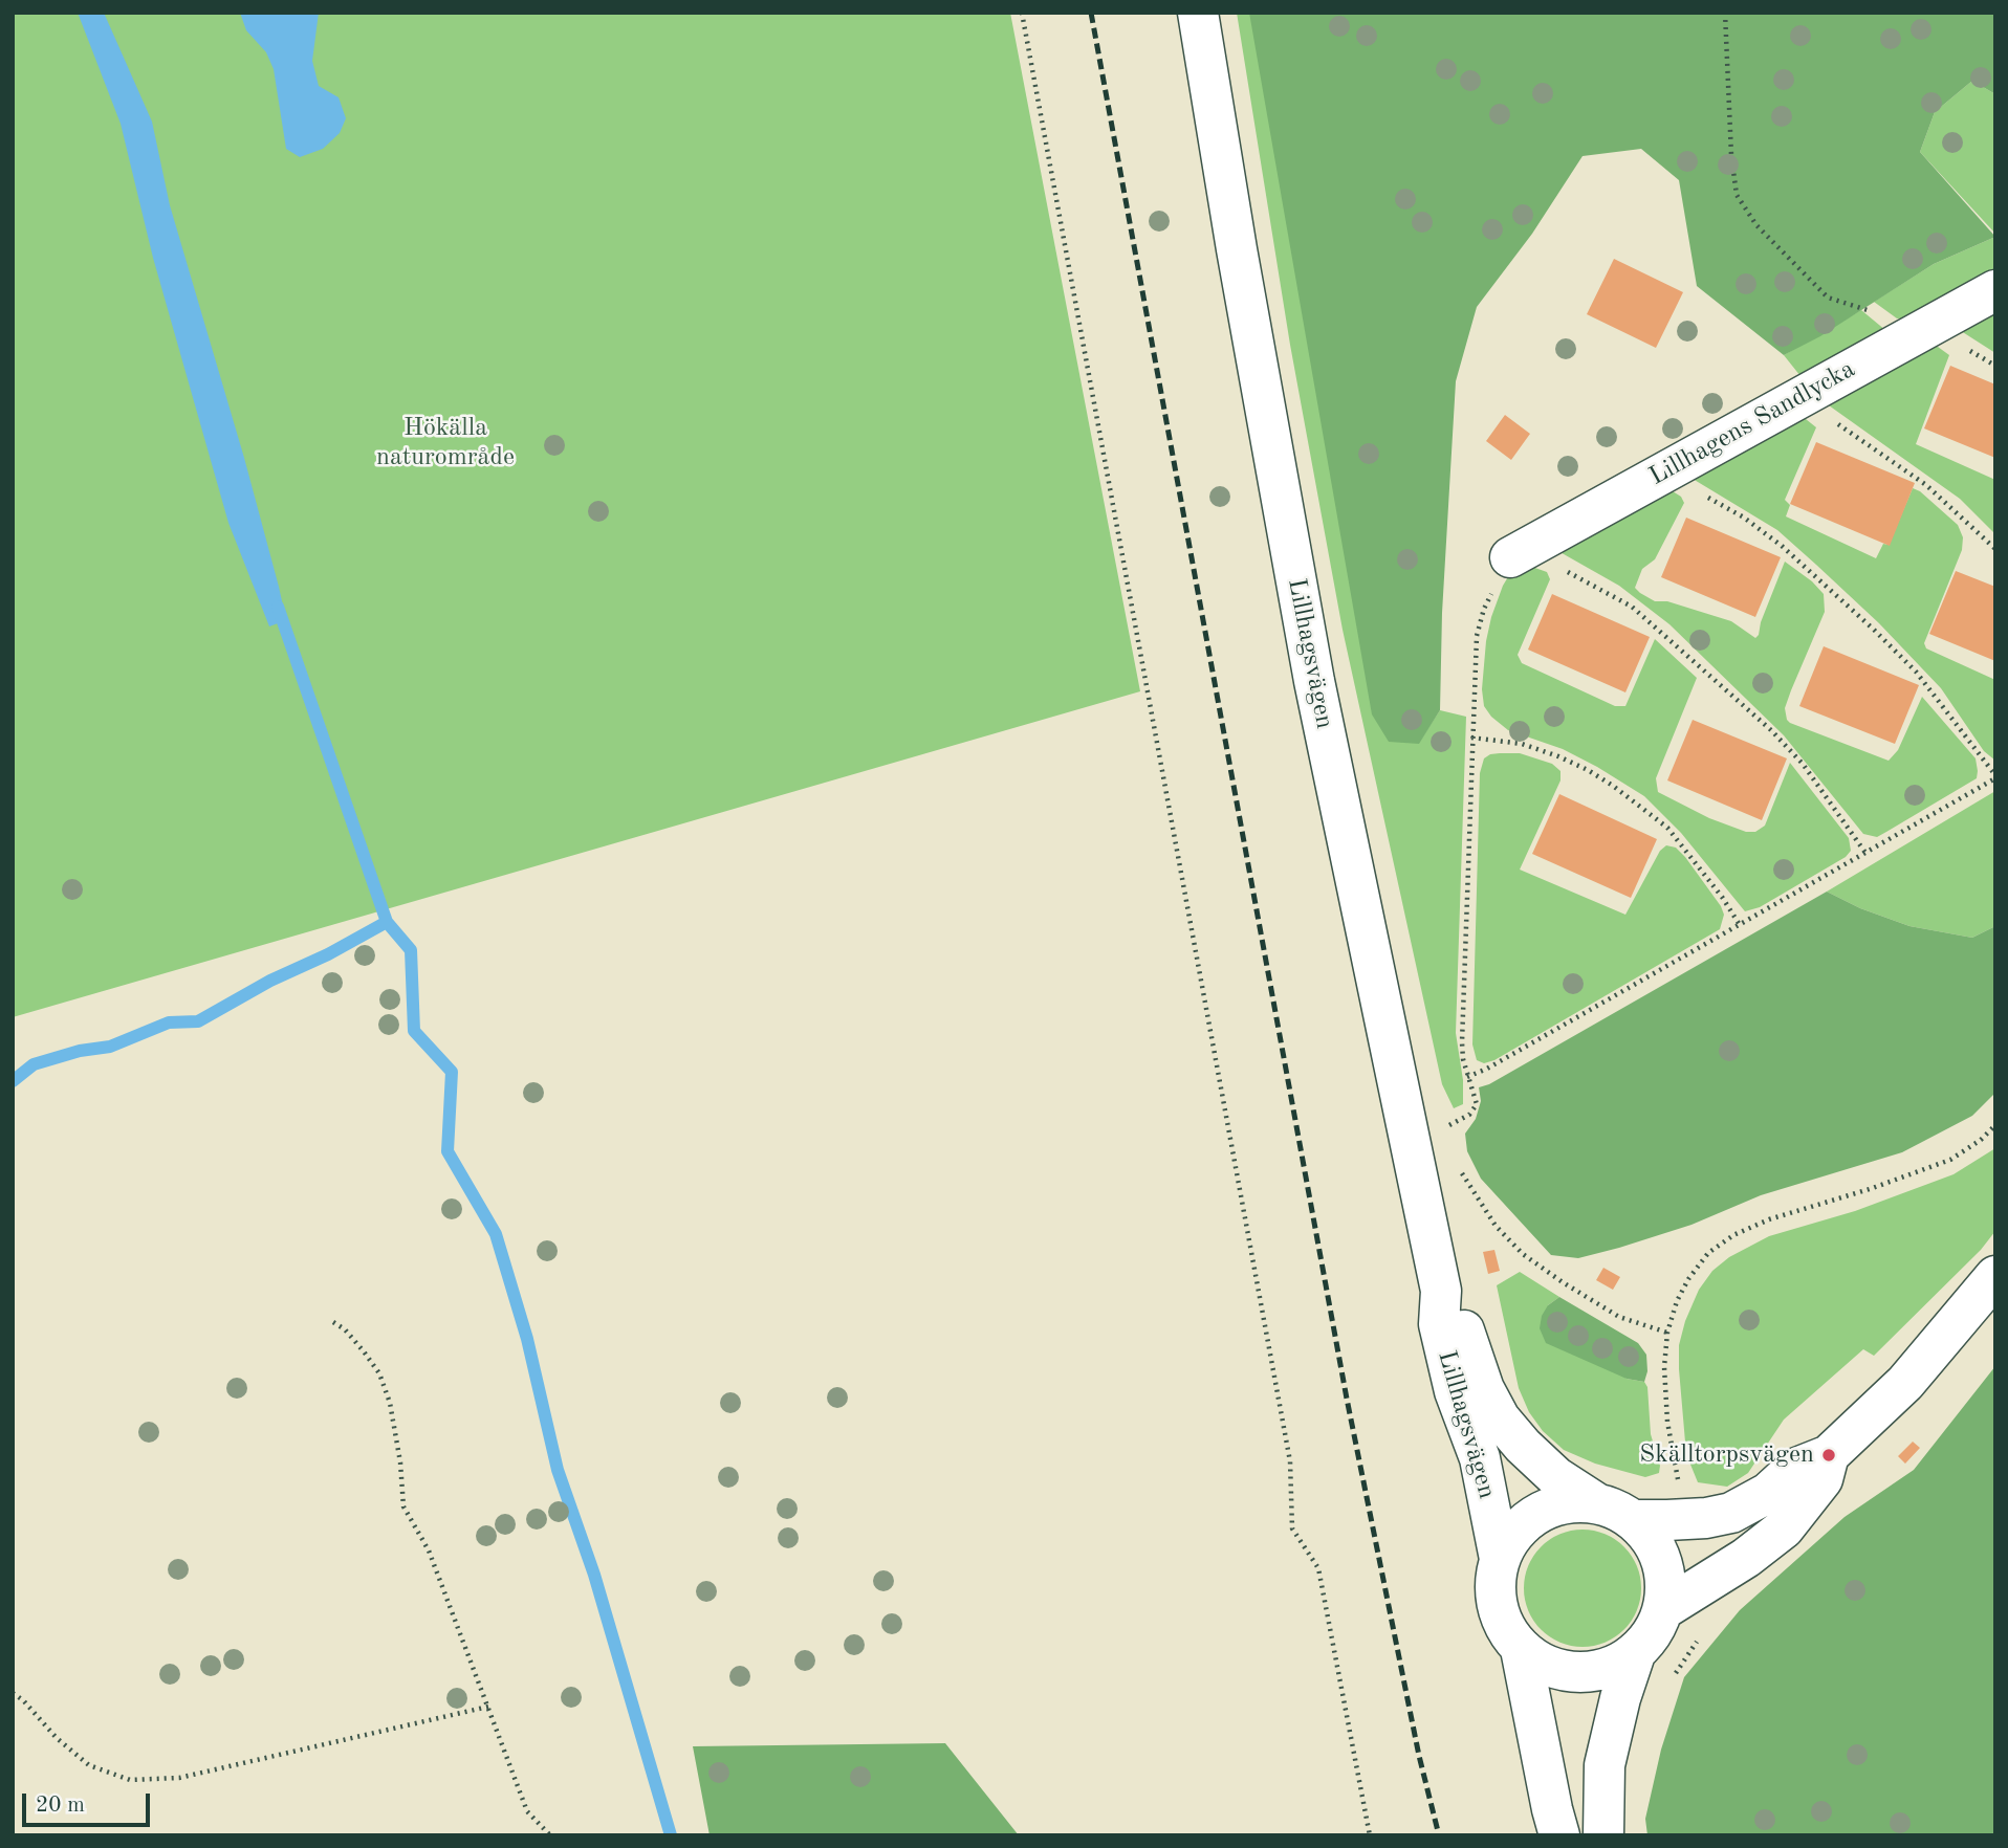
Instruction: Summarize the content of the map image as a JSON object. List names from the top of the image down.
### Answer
{
  "streets": {
    "street": ["Lillhagens Sandlycka", "Lillhagsvägen"]
  },
  "parks": ["Hökälla naturområde"],
  "places": ["Skälltorpsvägen"],
  "scale_bar": "20 m"
}
